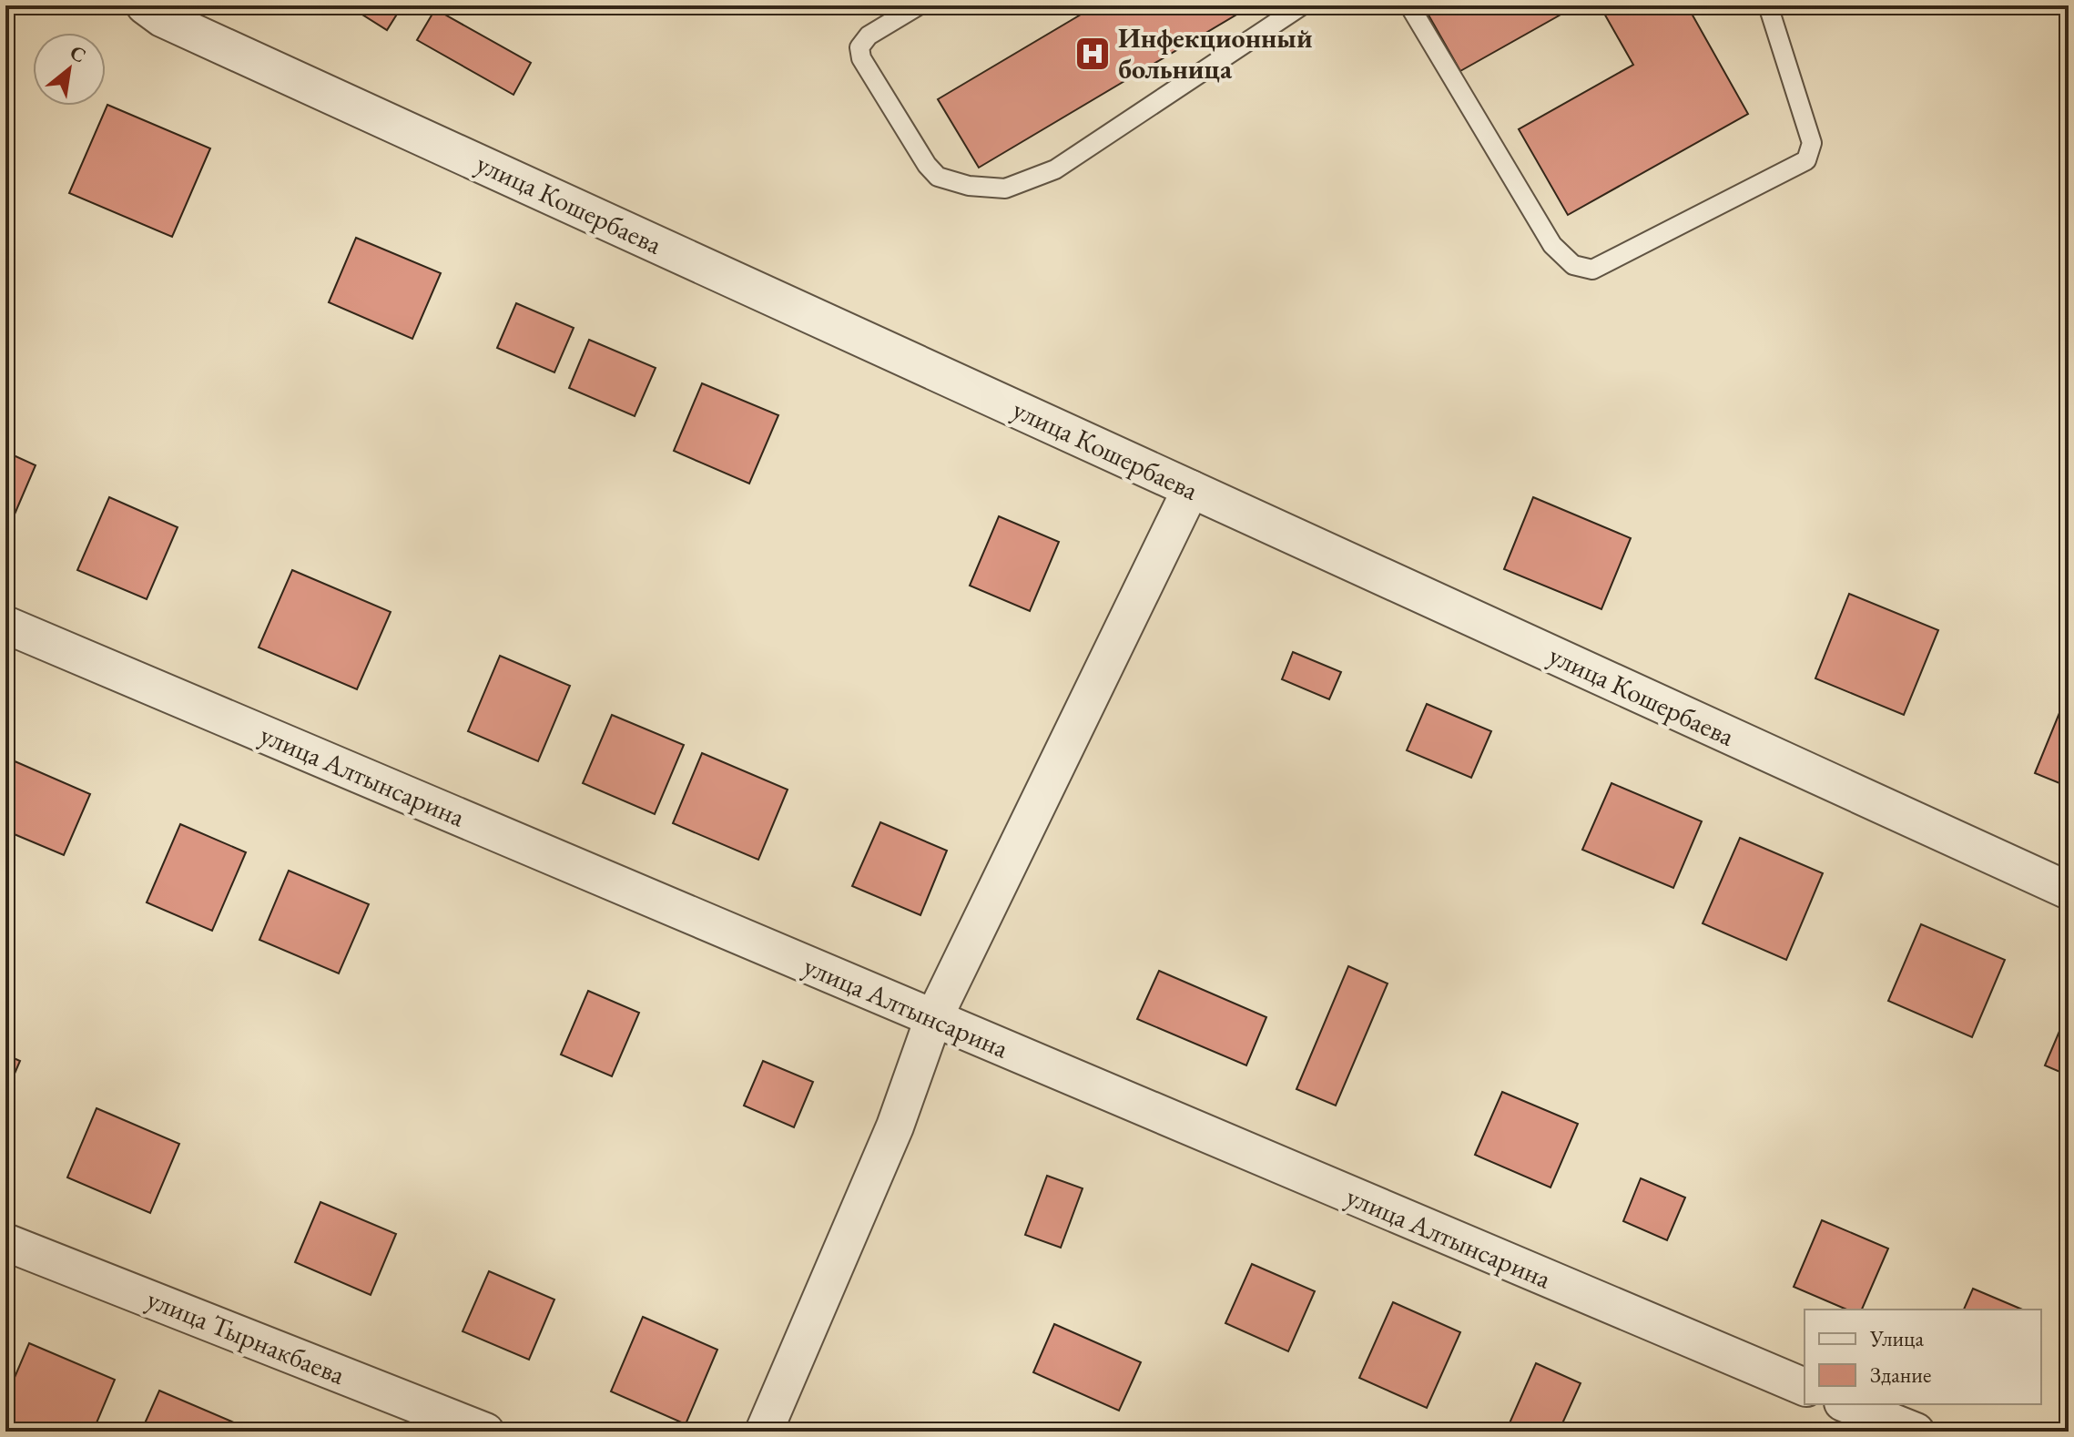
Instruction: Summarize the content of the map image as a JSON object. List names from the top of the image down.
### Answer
{
  "streets": {
    "street": ["улица Кошербаева", "улица Алтынсарина", "улица Тырнакбаева"]
  },
  "places": {
    "hospital": ["Инфекционный больница"]
  },
  "legend": ["Улица", "Здание"],
  "north": "top right"
}
